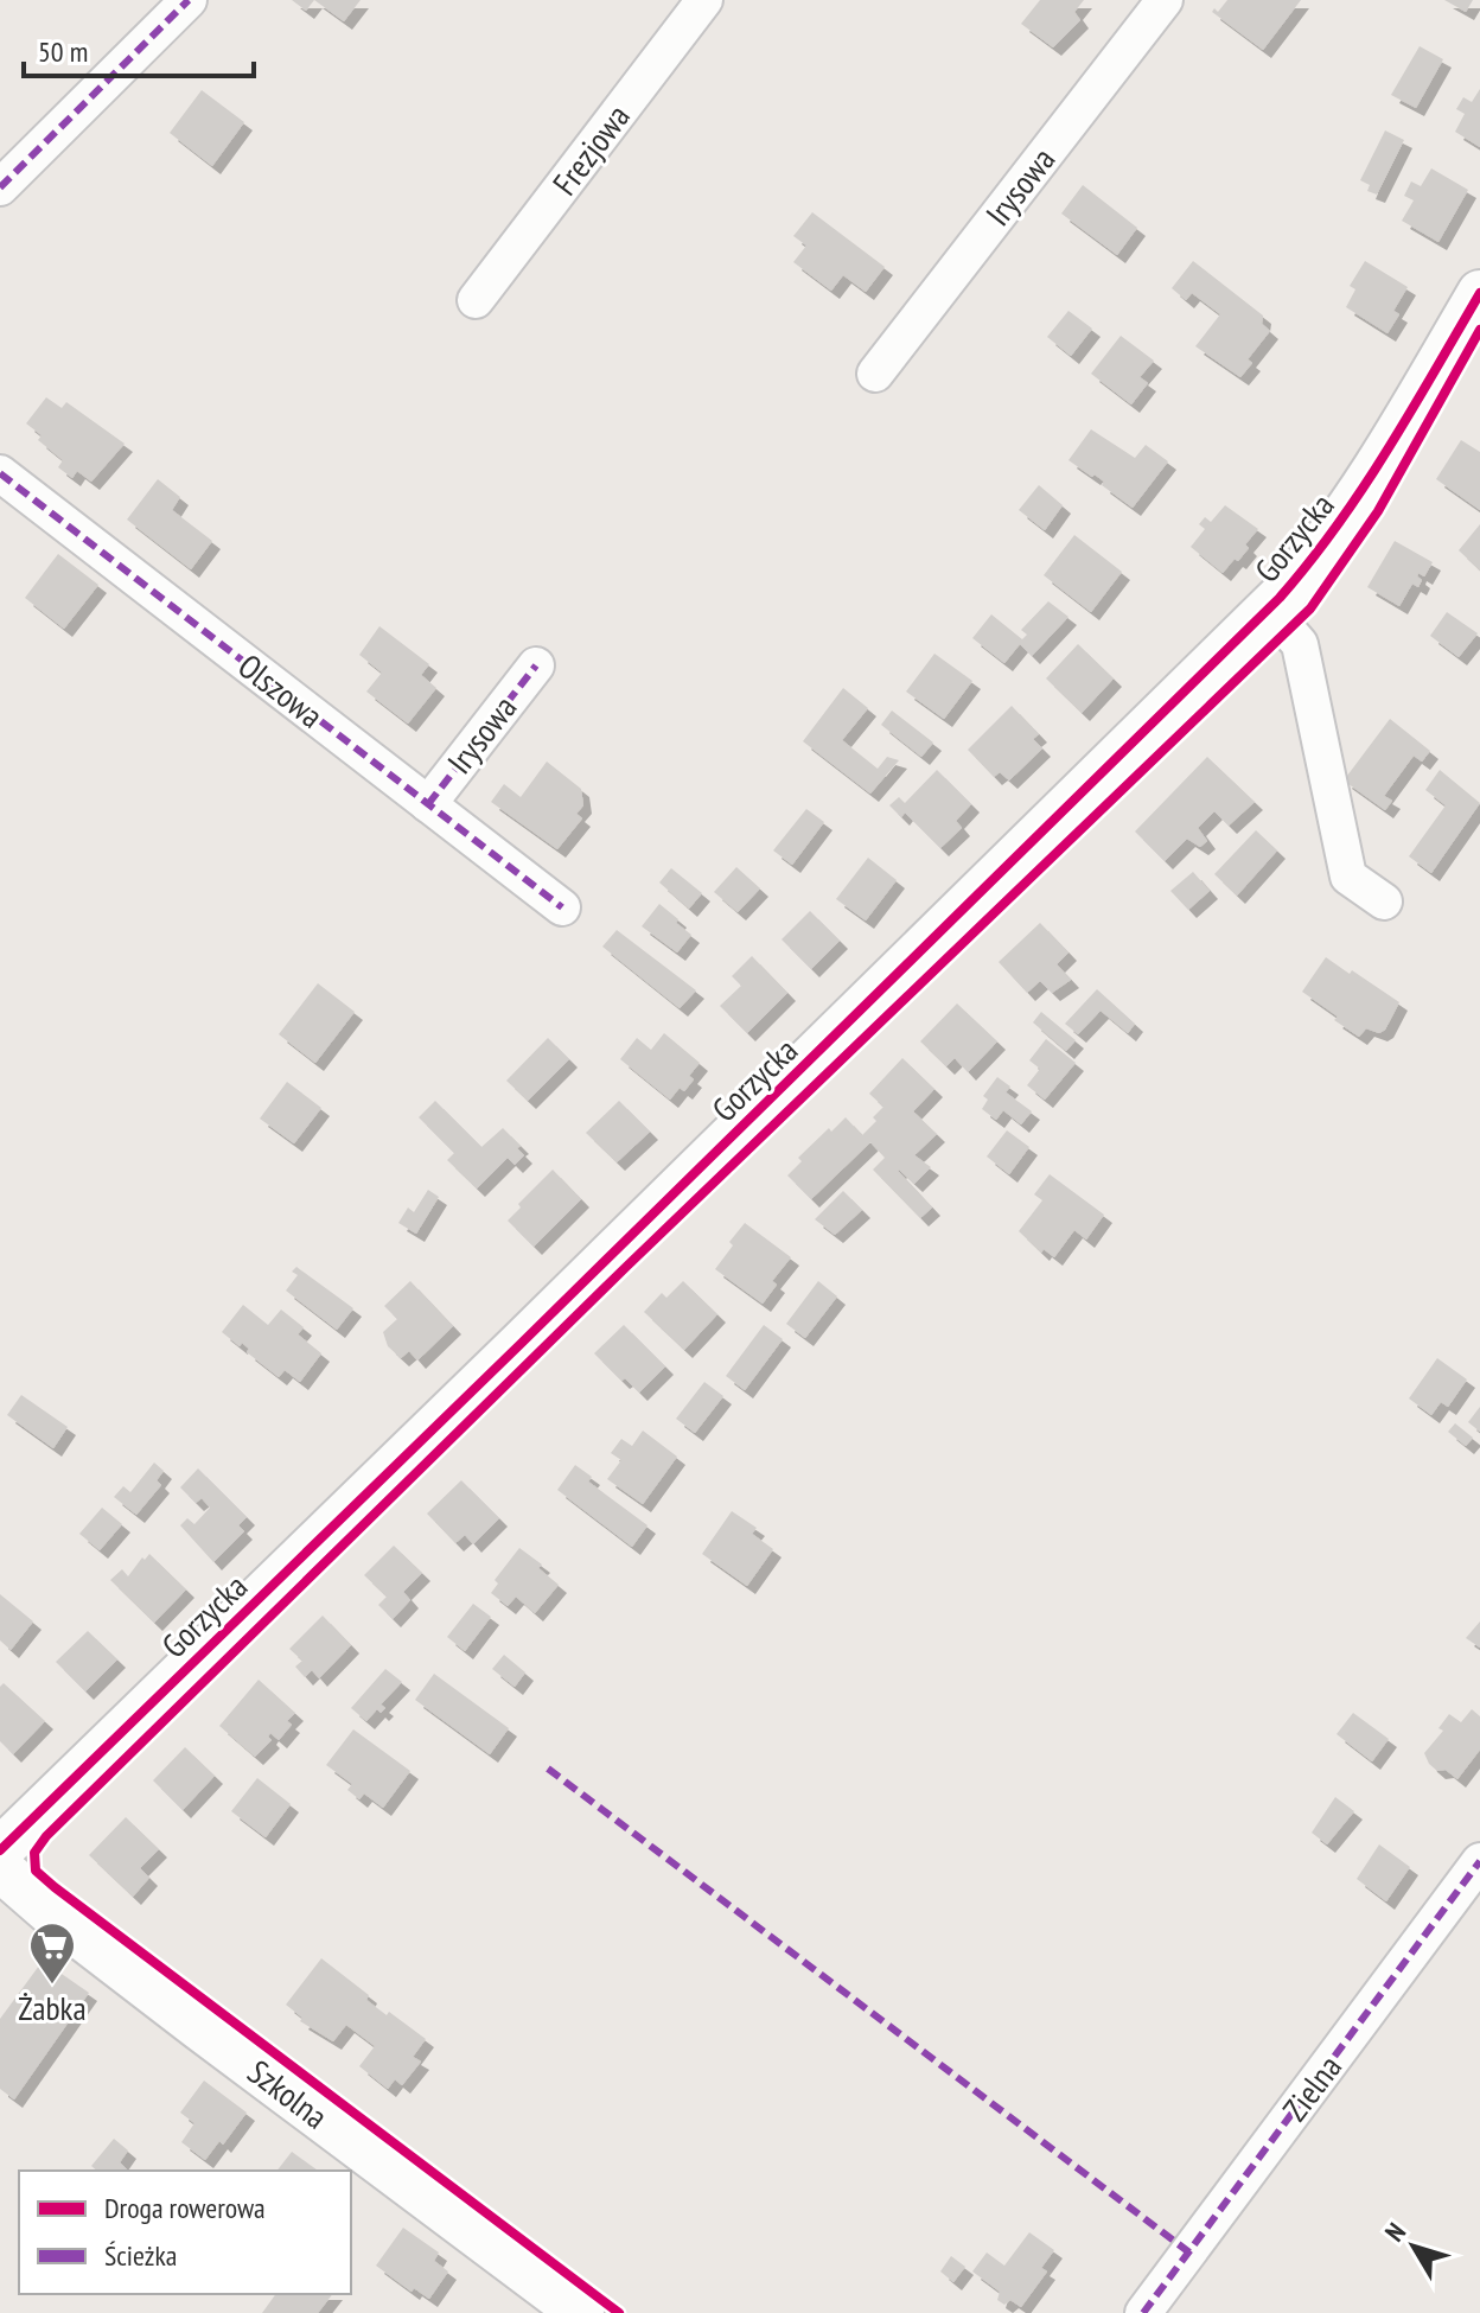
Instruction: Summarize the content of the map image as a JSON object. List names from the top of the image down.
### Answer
{
  "streets": {
    "street": [
      "Frezjowa",
      "Irysowa",
      "Gorzycka",
      "Olszowa",
      "Zielna",
      "Szkolna"
    ]
  },
  "crossings": [
    ["Irysowa", "Olszowa"]
  ],
  "places": {
    "supermarket": ["Żabka"]
  },
  "legend": ["Droga rowerowa", "Ścieżka"],
  "scale_bar": "50 m",
  "north": "top left"
}
